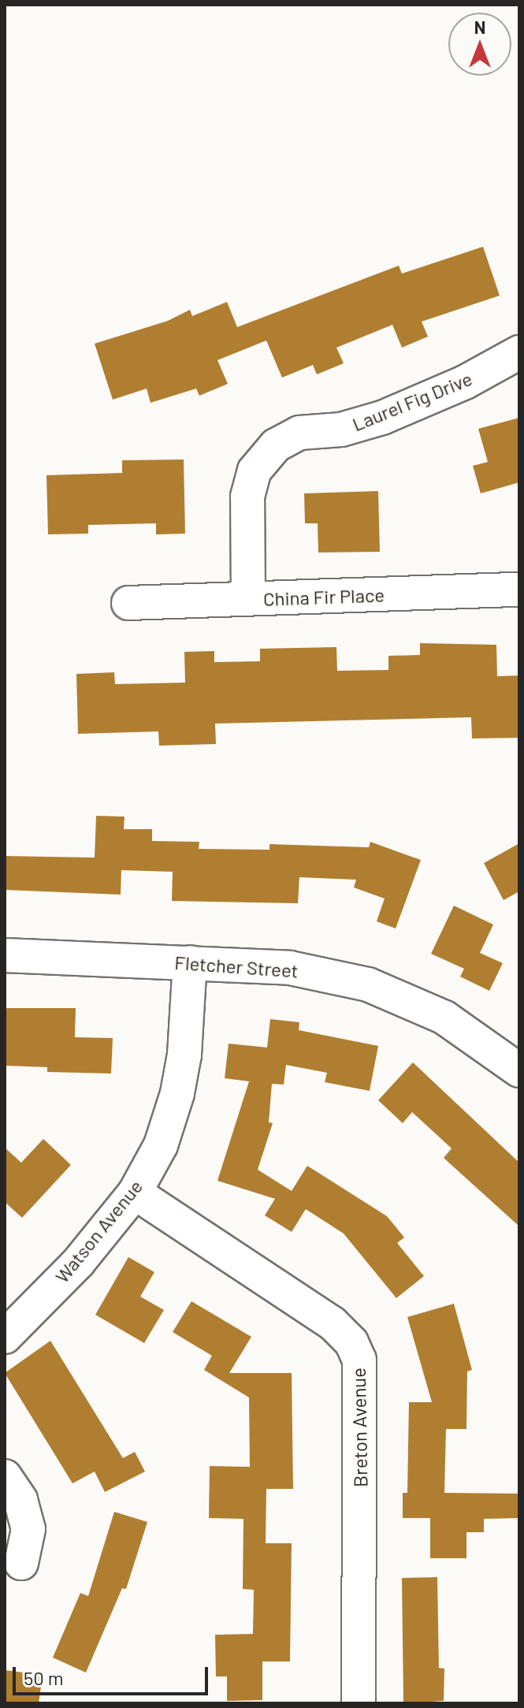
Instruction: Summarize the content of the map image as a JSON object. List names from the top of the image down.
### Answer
{
  "streets": {
    "street": [
      "Laurel Fig Drive",
      "China Fir Place",
      "Fletcher Street",
      "Watson Avenue",
      "Breton Avenue"
    ]
  },
  "crossings": [
    ["Laurel Fig Drive", "China Fir Place"],
    ["Fletcher Street", "Watson Avenue"],
    ["Watson Avenue", "Breton Avenue"]
  ],
  "scale_bar": "50 m",
  "north": "top"
}
